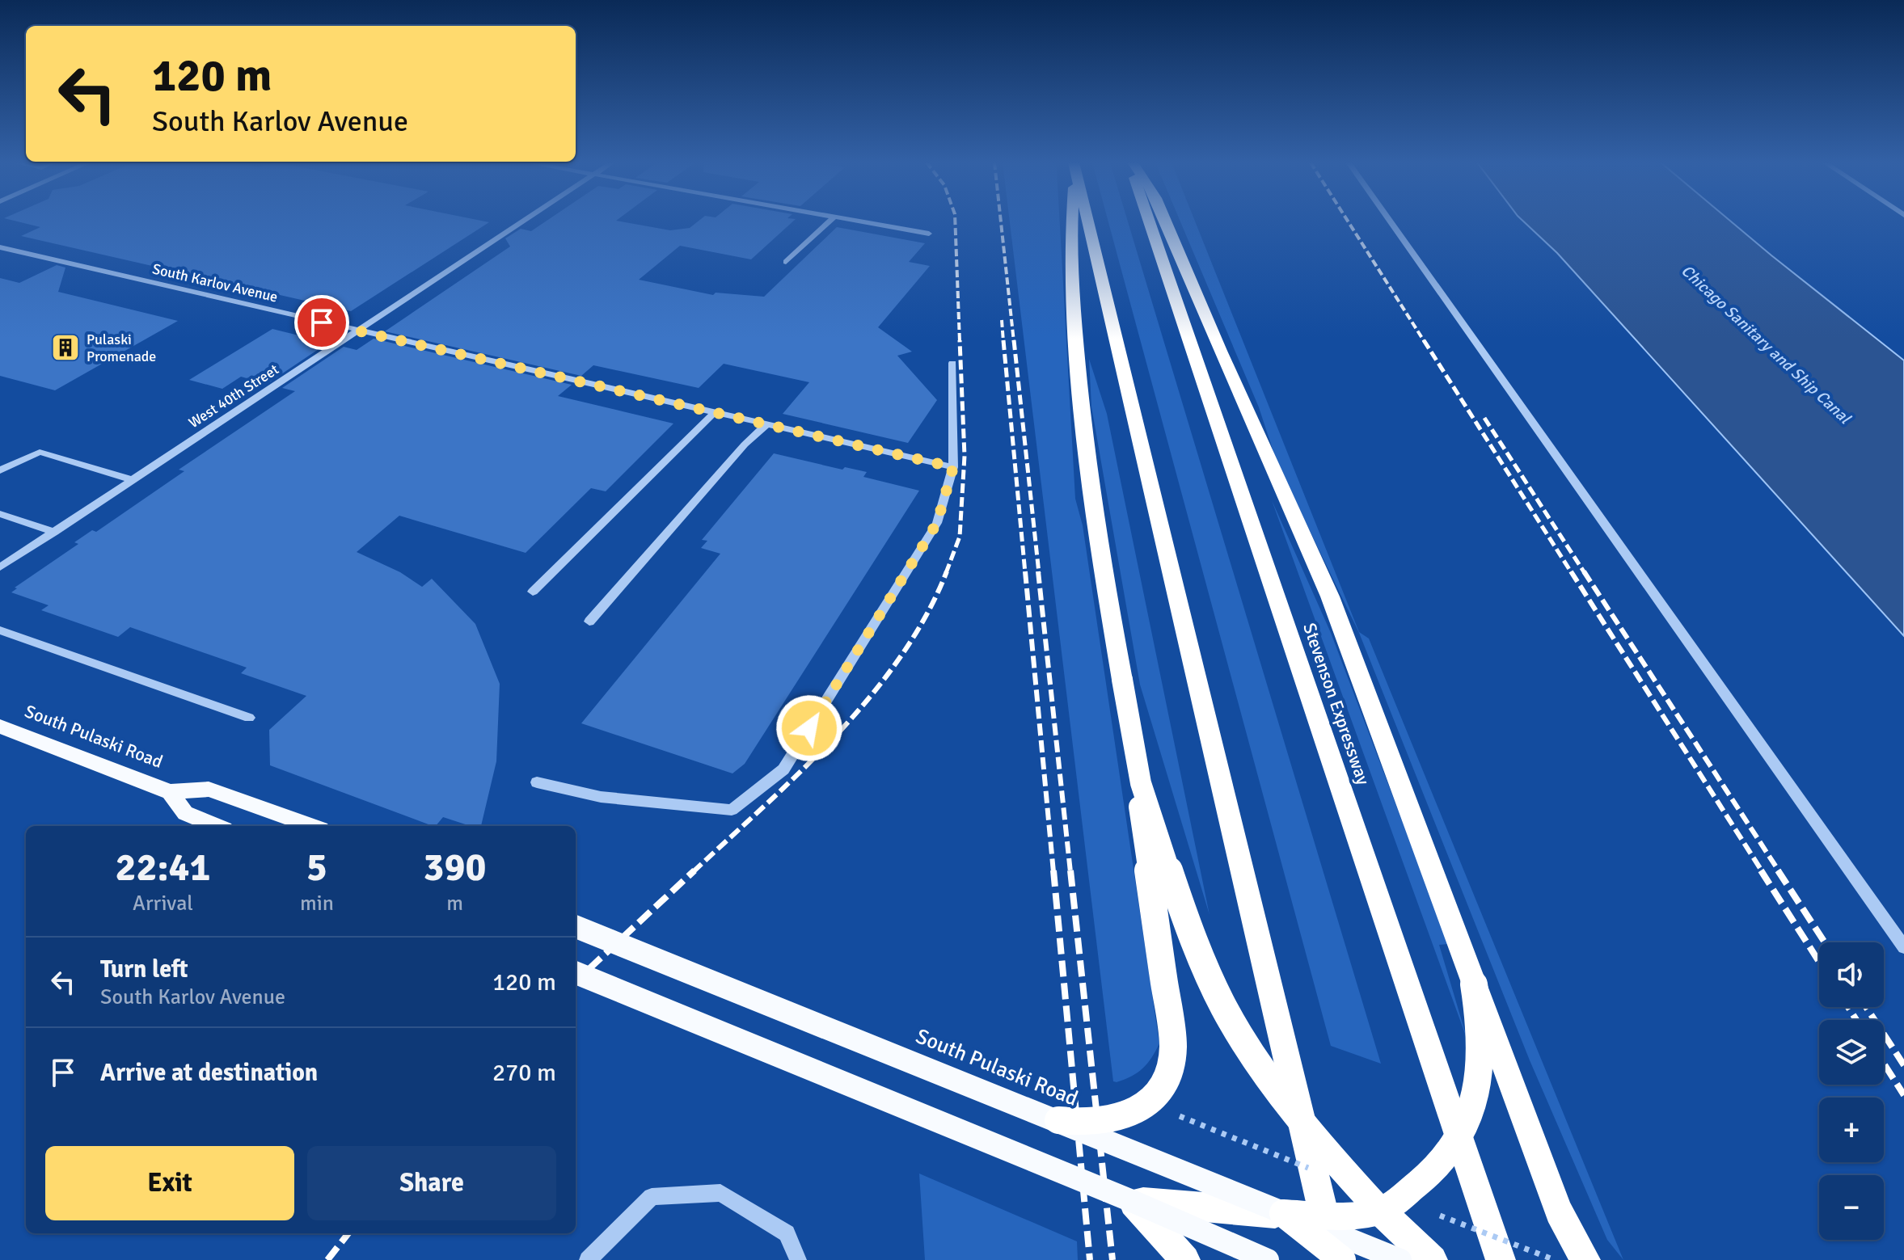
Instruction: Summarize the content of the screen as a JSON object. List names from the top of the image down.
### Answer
{
  "streets": {
    "highway": ["Stevenson Expressway"],
    "main road": ["South Pulaski Road"],
    "street": ["South Karlov Avenue", "West 40th Street"]
  },
  "crossings": [
    ["South Karlov Avenue", "West 40th Street"]
  ],
  "water": ["Chicago Sanitary and Ship Canal"],
  "places": {
    "building": ["Pulaski Promenade"]
  },
  "page": {
    "turn": ["120 m", "South Karlov Avenue"],
    "eta": [
      "22:41",
      "Arrival",
      "5",
      "min",
      "390",
      "m"
    ],
    "list": [
      {
        "name": "Turn left",
        "note": "South Karlov Avenue",
        "value": "120 m"
      },
      {
        "name": "Arrive at destination",
        "value": "270 m"
      }
    ],
    "map_buttons": ["+", "−"],
    "buttons": ["Exit", "Share"]
  }
}
